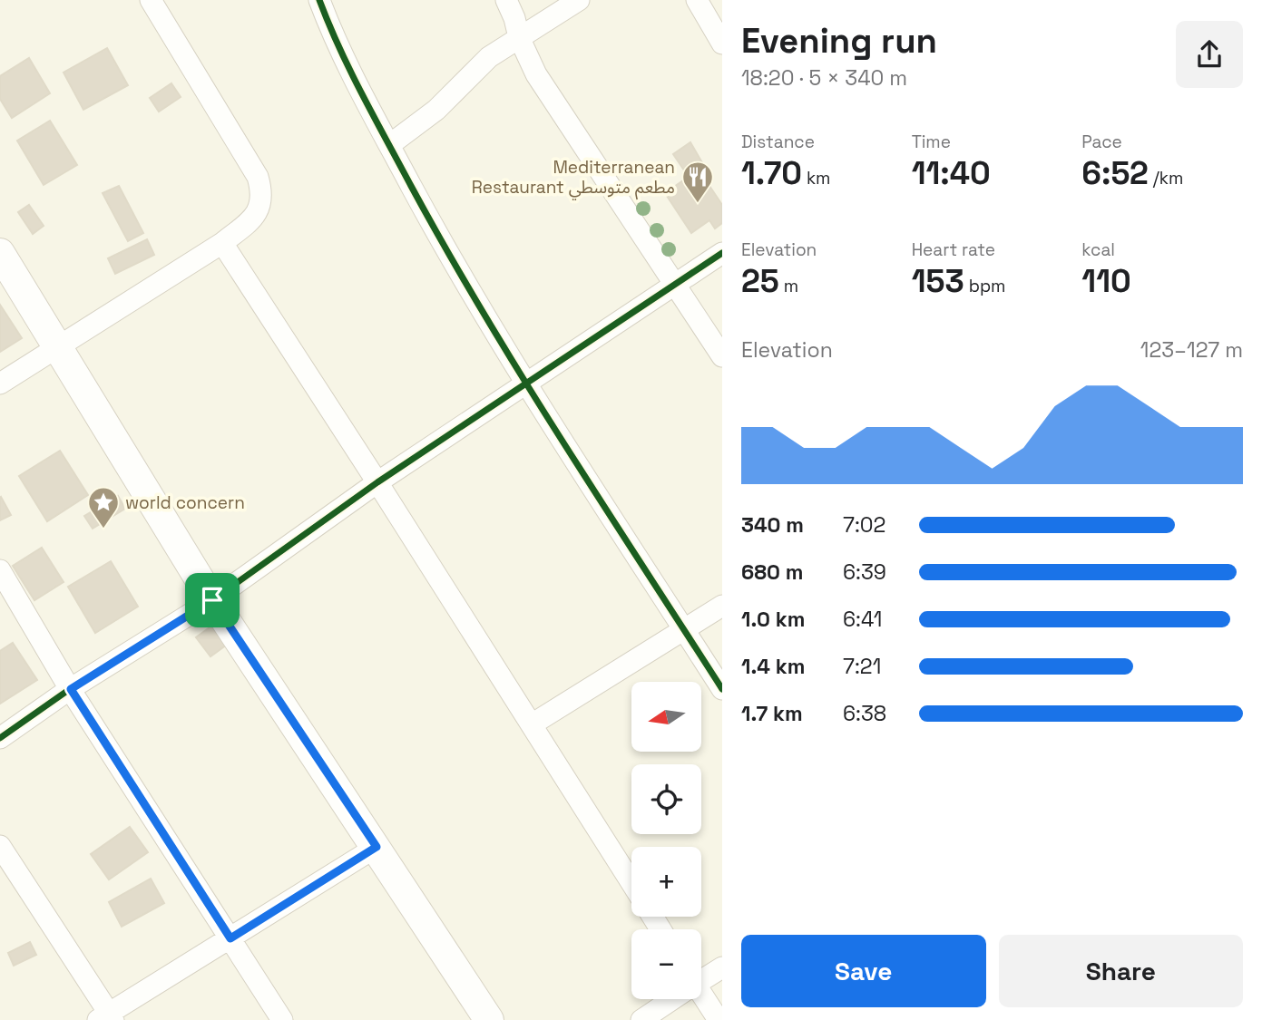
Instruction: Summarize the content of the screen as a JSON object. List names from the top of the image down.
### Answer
{
  "places": {
    "restaurant": ["Mediterranean Restaurant مطعم متوسطي"],
    "place": ["world concern"]
  },
  "north": "left",
  "page": {
    "heading": ["Evening run", "18:20 · 5 × 340 m"],
    "stats": [
      ["Distance", "1.70 km"],
      ["Time", "11:40"],
      ["Pace", "6:52 /km"],
      ["Elevation", "25 m"],
      ["Heart rate", "153 bpm"],
      ["kcal", "110"]
    ],
    "chart": ["Elevation", "123–127 m"],
    "list": [
      {
        "name": "340 m",
        "note": "7:02"
      },
      {
        "name": "680 m",
        "note": "6:39"
      },
      {
        "name": "1.0 km",
        "note": "6:41"
      },
      {
        "name": "1.4 km",
        "note": "7:21"
      },
      {
        "name": "1.7 km",
        "note": "6:38"
      }
    ],
    "map_buttons": ["+", "−"],
    "buttons": ["Save", "Share"]
  }
}
